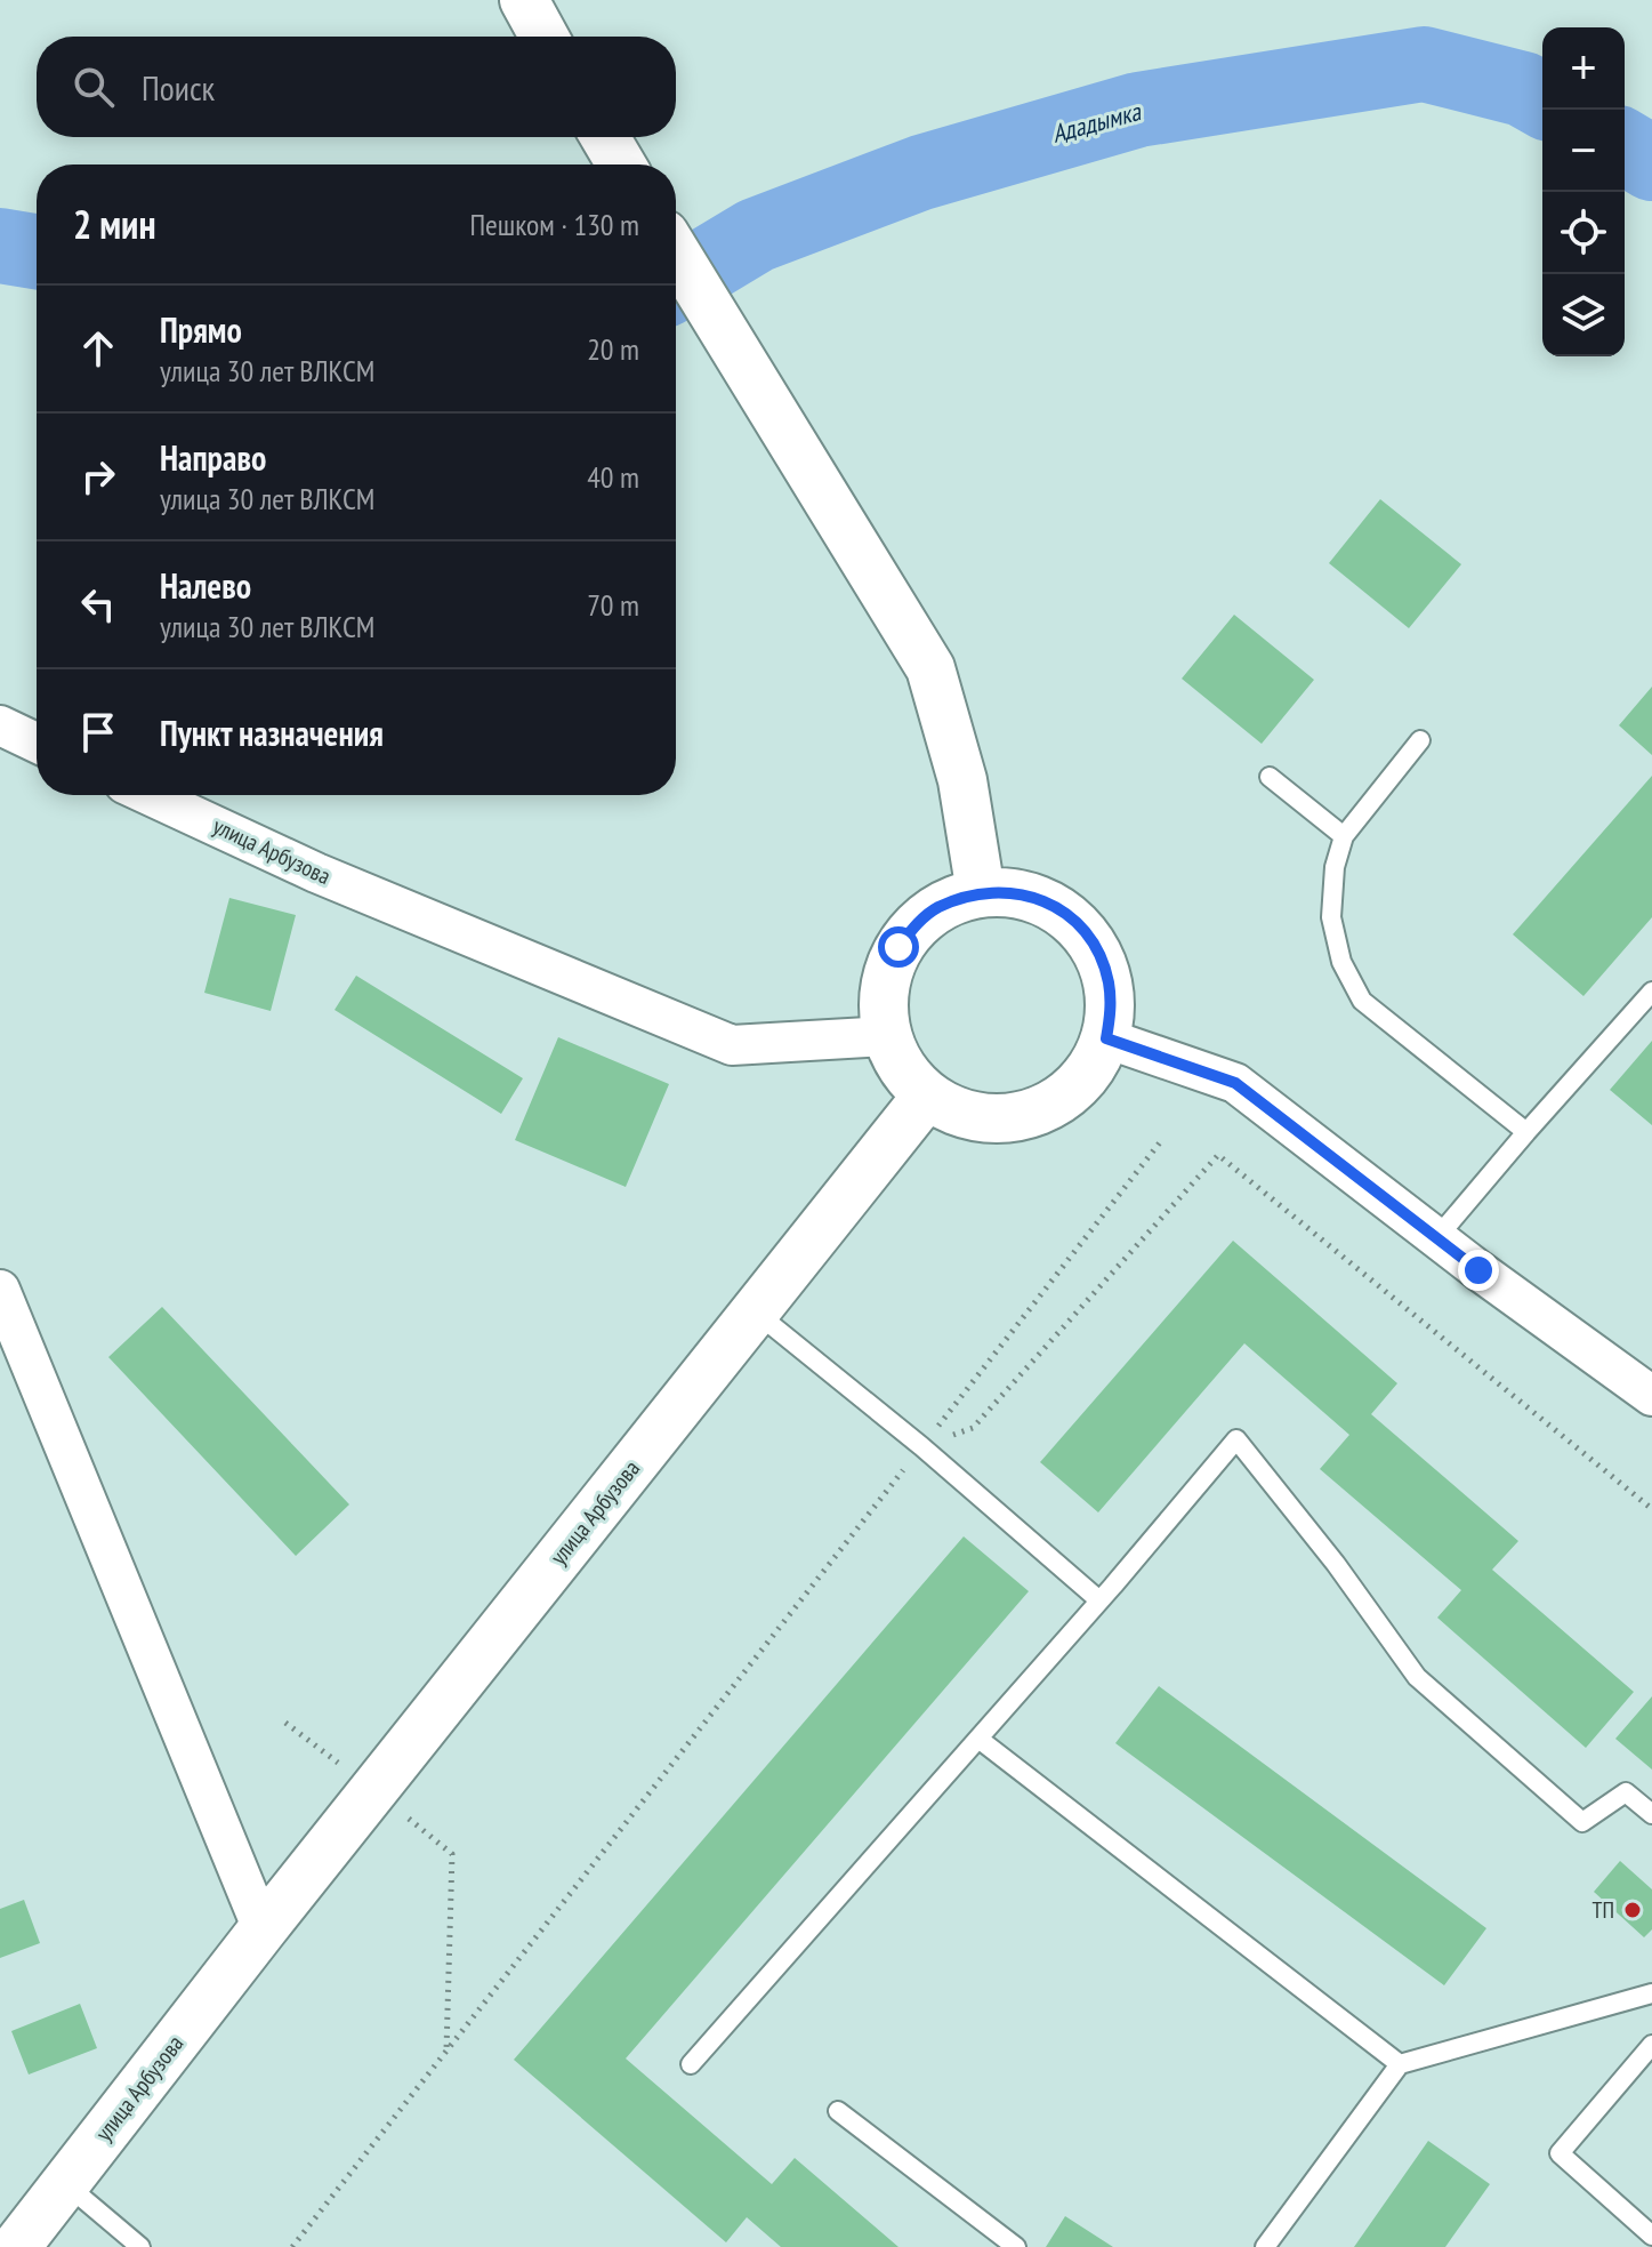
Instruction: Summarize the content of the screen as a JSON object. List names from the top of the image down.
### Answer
{
  "streets": {
    "street": ["улица Арбузова"]
  },
  "water": ["Ададымка"],
  "places": ["ТП"],
  "page": {
    "map_buttons": ["+", "−"],
    "search": "Поиск",
    "heading": ["2 мин", "Пешком · 130 m"],
    "list": [
      ["Прямо", "улица 30 лет ВЛКСМ", "20 m"],
      ["Направо", "улица 30 лет ВЛКСМ", "40 m"],
      ["Налево", "улица 30 лет ВЛКСМ", "70 m"],
      "Пункт назначения"
    ]
  }
}
